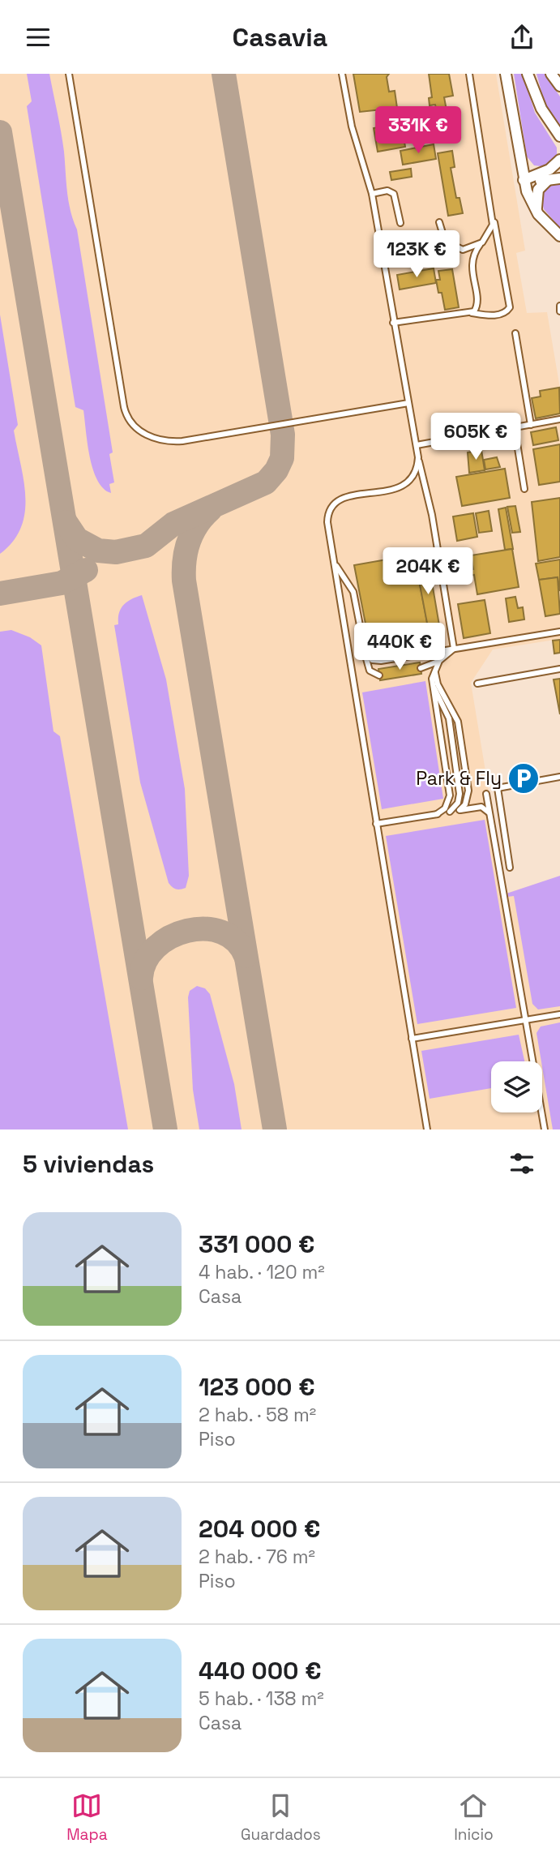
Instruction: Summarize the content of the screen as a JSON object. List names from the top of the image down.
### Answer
{
  "places": {
    "parking": ["Park & Fly"]
  },
  "page": {
    "header": "Casavia",
    "price": [
      "331K €",
      "123K €",
      "605K €",
      "204K €",
      "440K €"
    ],
    "heading": "5 viviendas",
    "list": [
      {
        "name": "331 000 €",
        "note": "4 hab. · 120 m² · Casa"
      },
      {
        "name": "123 000 €",
        "note": "2 hab. · 58 m² · Piso"
      },
      {
        "name": "204 000 €",
        "note": "2 hab. · 76 m² · Piso"
      },
      {
        "name": "440 000 €",
        "note": "5 hab. · 138 m² · Casa"
      }
    ],
    "tabs": ["Mapa", "Guardados", "Inicio"]
  }
}
